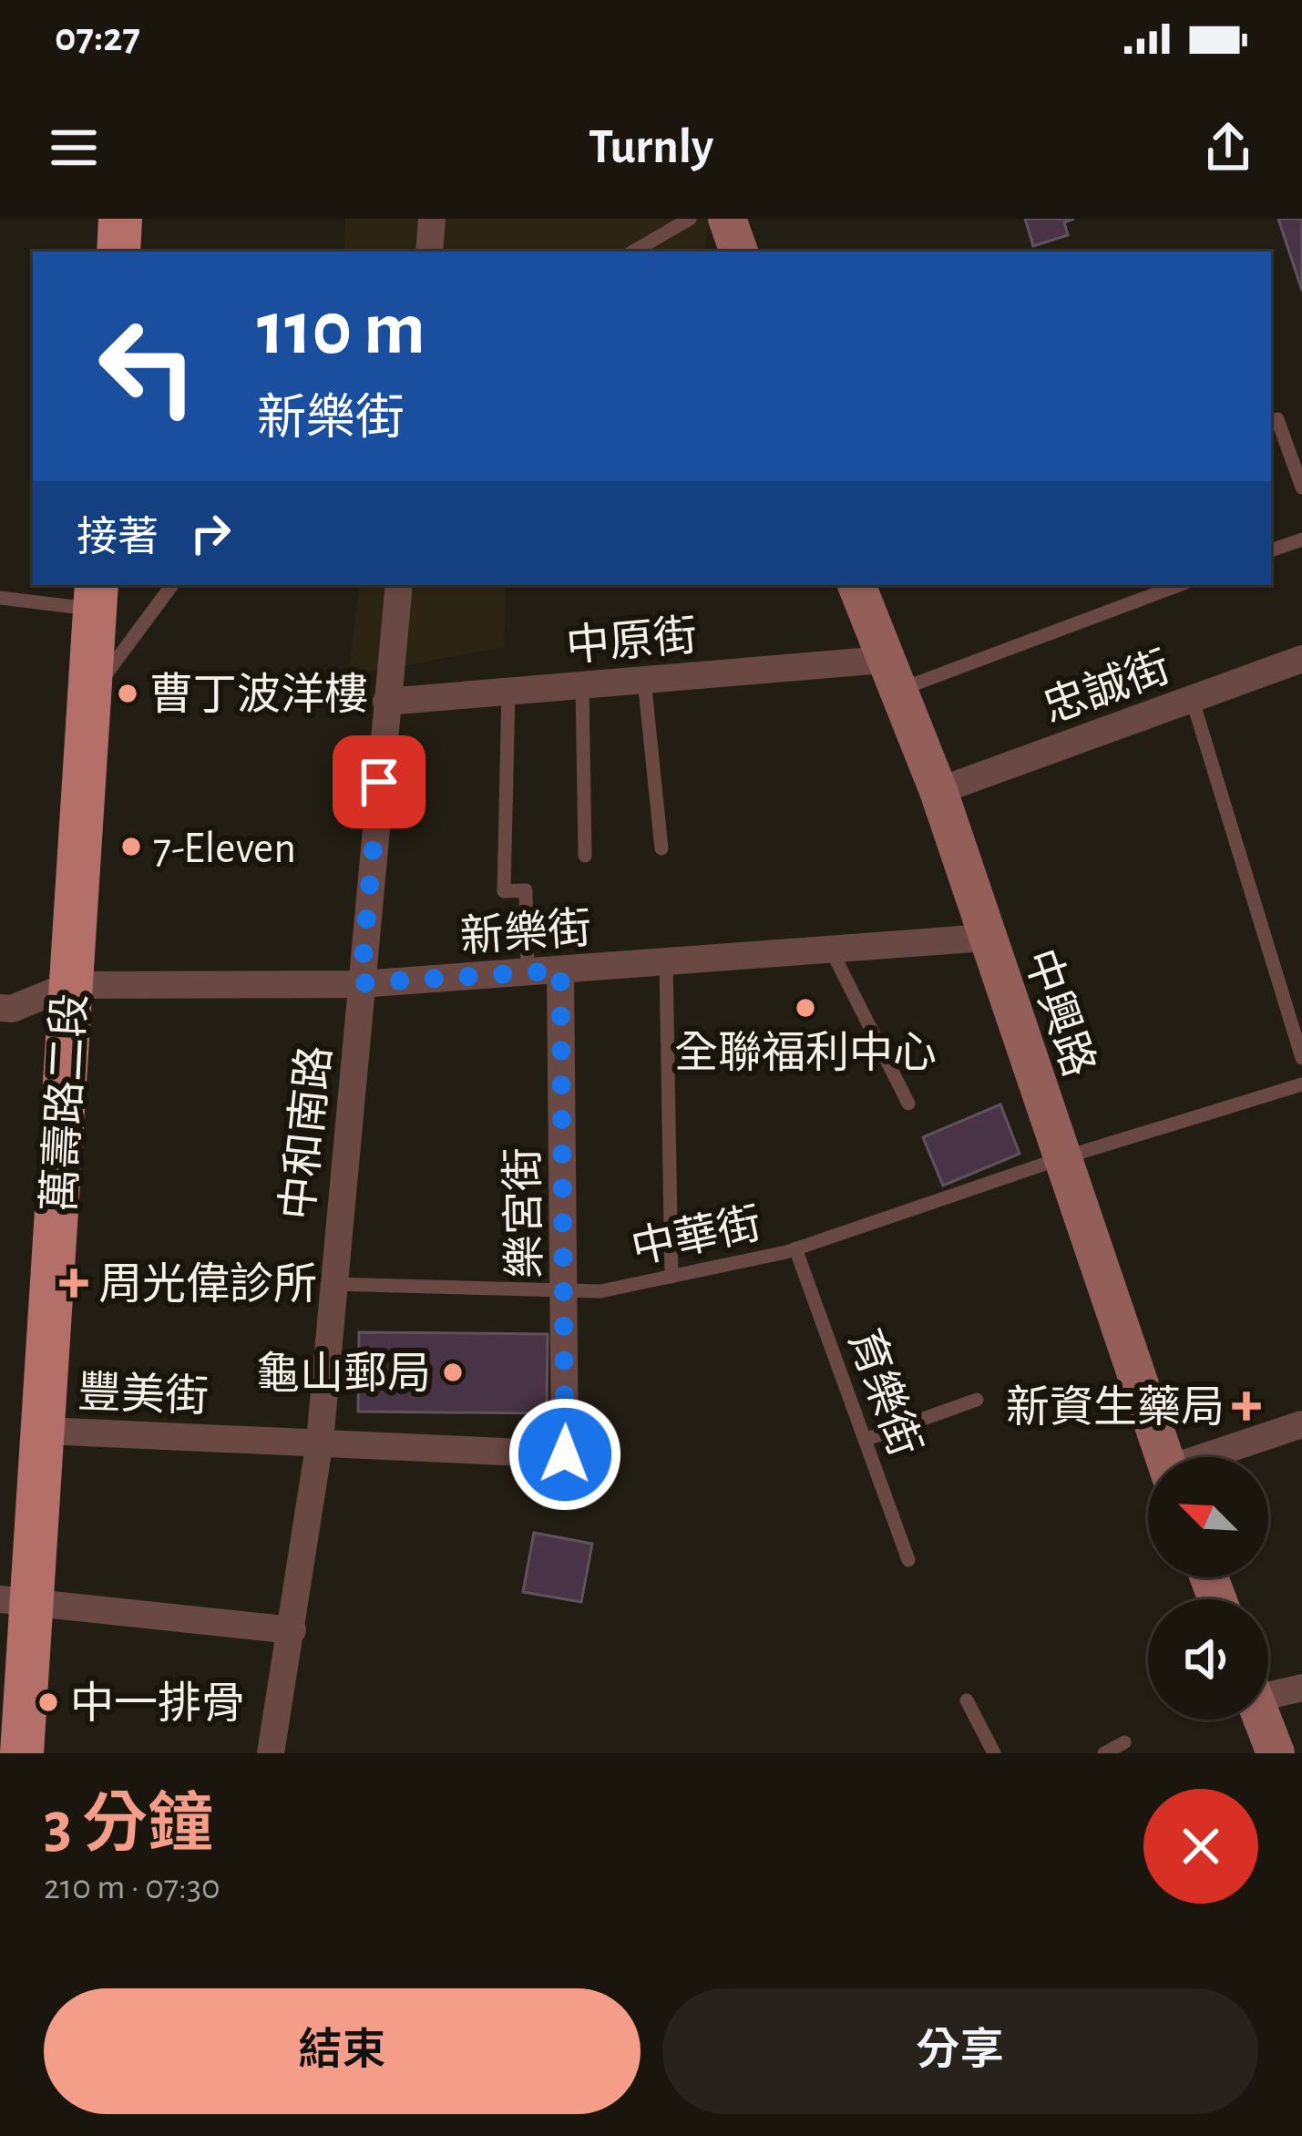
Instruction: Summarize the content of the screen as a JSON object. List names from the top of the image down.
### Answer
{
  "streets": {
    "main road": ["萬壽路二段"],
    "street": [
      "中原街",
      "忠誠街",
      "新樂街",
      "中興路",
      "中和南路",
      "樂宮街",
      "豐美街"
    ],
    "lane": ["中華街", "育樂街"]
  },
  "crossings": [
    ["中原街", "中興路"],
    ["中原街", "中和南路"],
    ["忠誠街", "中興路"],
    ["新樂街", "中興路"],
    ["新樂街", "萬壽路二段"],
    ["新樂街", "中和南路"],
    ["新樂街", "樂宮街"],
    ["中興路", "中華街"],
    ["萬壽路二段", "豐美街"],
    ["中和南路", "中華街"],
    ["中和南路", "豐美街"],
    ["樂宮街", "中華街"],
    ["樂宮街", "豐美街"],
    ["中華街", "育樂街"]
  ],
  "places": {
    "other": [
      "曹丁波洋樓",
      "7-Eleven",
      "全聯福利中心",
      "龜山郵局",
      "中一排骨"
    ],
    "health": ["周光偉診所", "新資生藥局"]
  },
  "north": "top left",
  "page": {
    "status": "07:27",
    "header": "Turnly",
    "turn": ["110 m", "新樂街"],
    "then": "接著",
    "heading": ["3 分鐘", "210 m · 07:30"],
    "buttons": ["結束", "分享"]
  }
}
